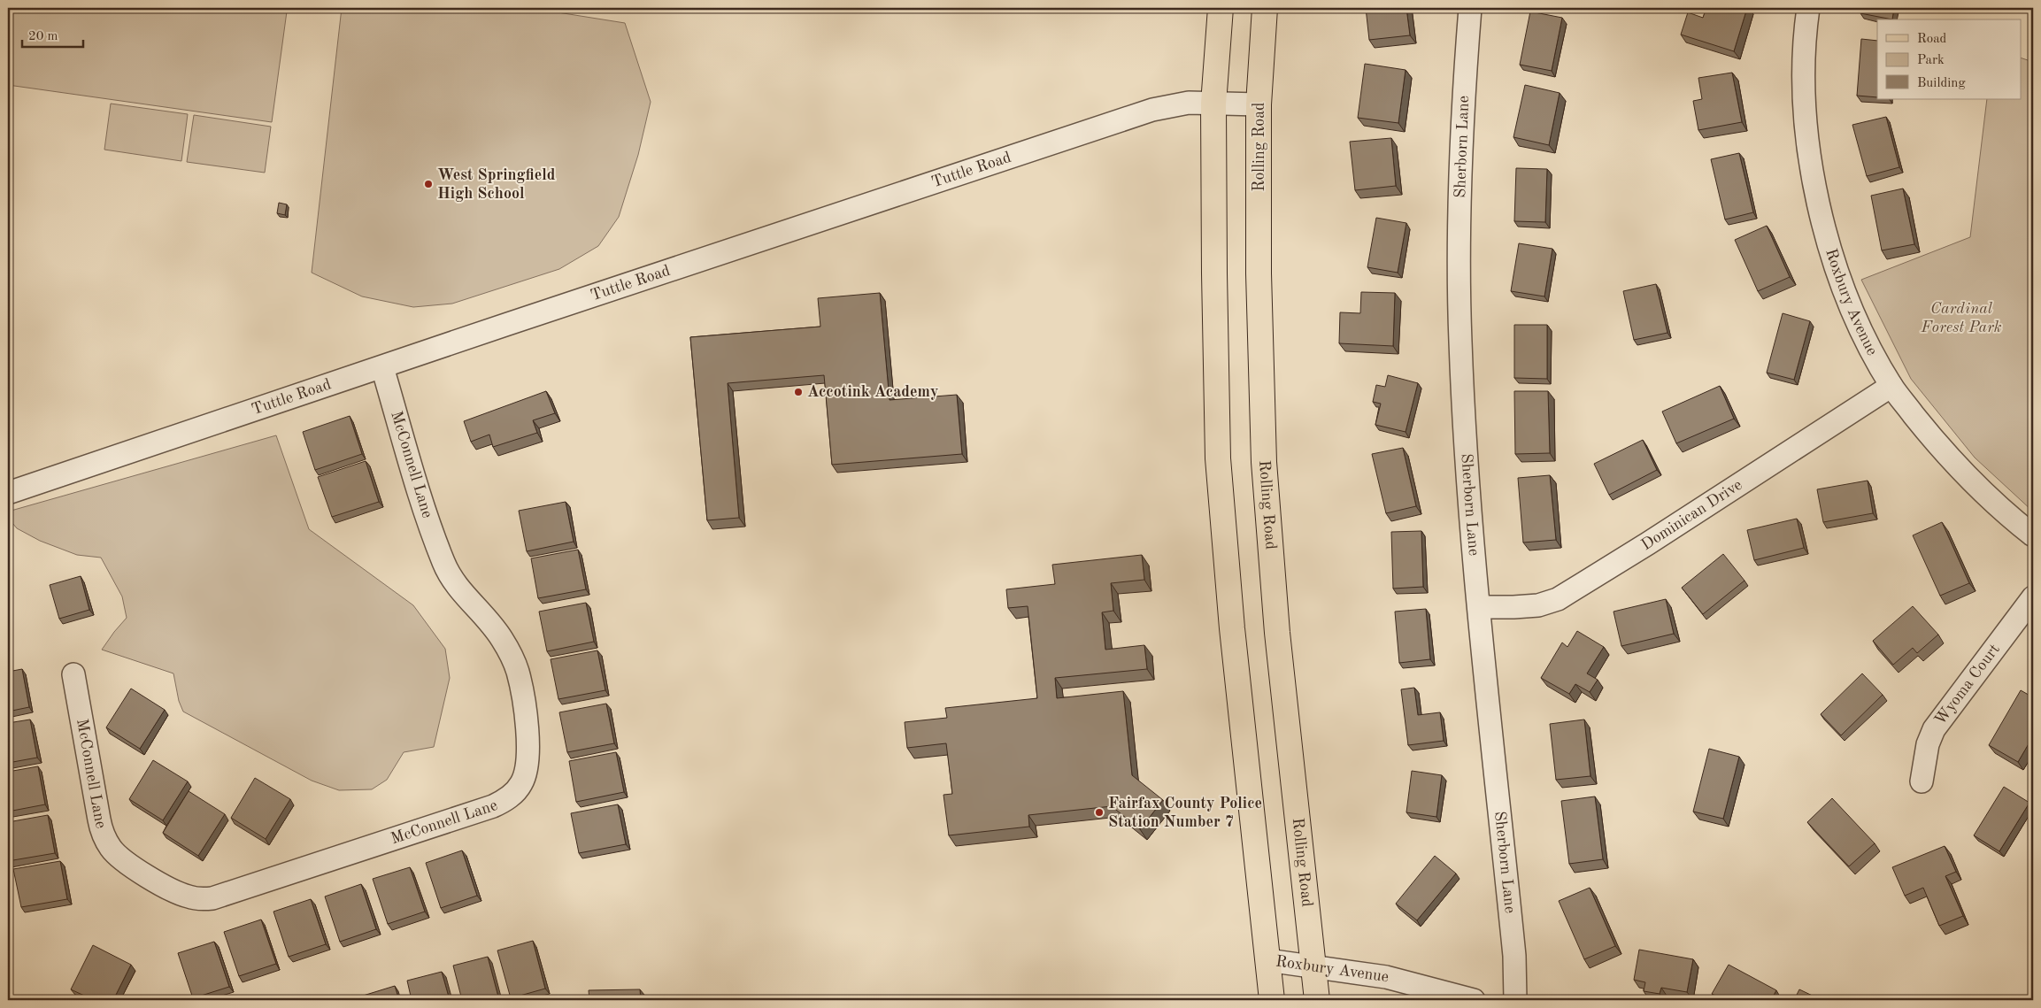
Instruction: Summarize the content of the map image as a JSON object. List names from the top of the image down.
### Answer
{
  "streets": {
    "main road": ["Rolling Road"],
    "street": [
      "Sherborn Lane",
      "Tuttle Road",
      "Roxbury Avenue",
      "McConnell Lane",
      "Dominican Drive",
      "Wyoma Court"
    ]
  },
  "crossings": [
    ["Rolling Road", "Tuttle Road"],
    ["Rolling Road", "Roxbury Avenue"],
    ["Sherborn Lane", "Dominican Drive"],
    ["Tuttle Road", "McConnell Lane"],
    ["Roxbury Avenue", "Dominican Drive"]
  ],
  "parks": ["Cardinal Forest Park"],
  "places": ["West Springfield High School", "Accotink Academy", "Fairfax County Police Station Number 7"],
  "legend": ["Road", "Park", "Building"],
  "scale_bar": "20 m"
}
